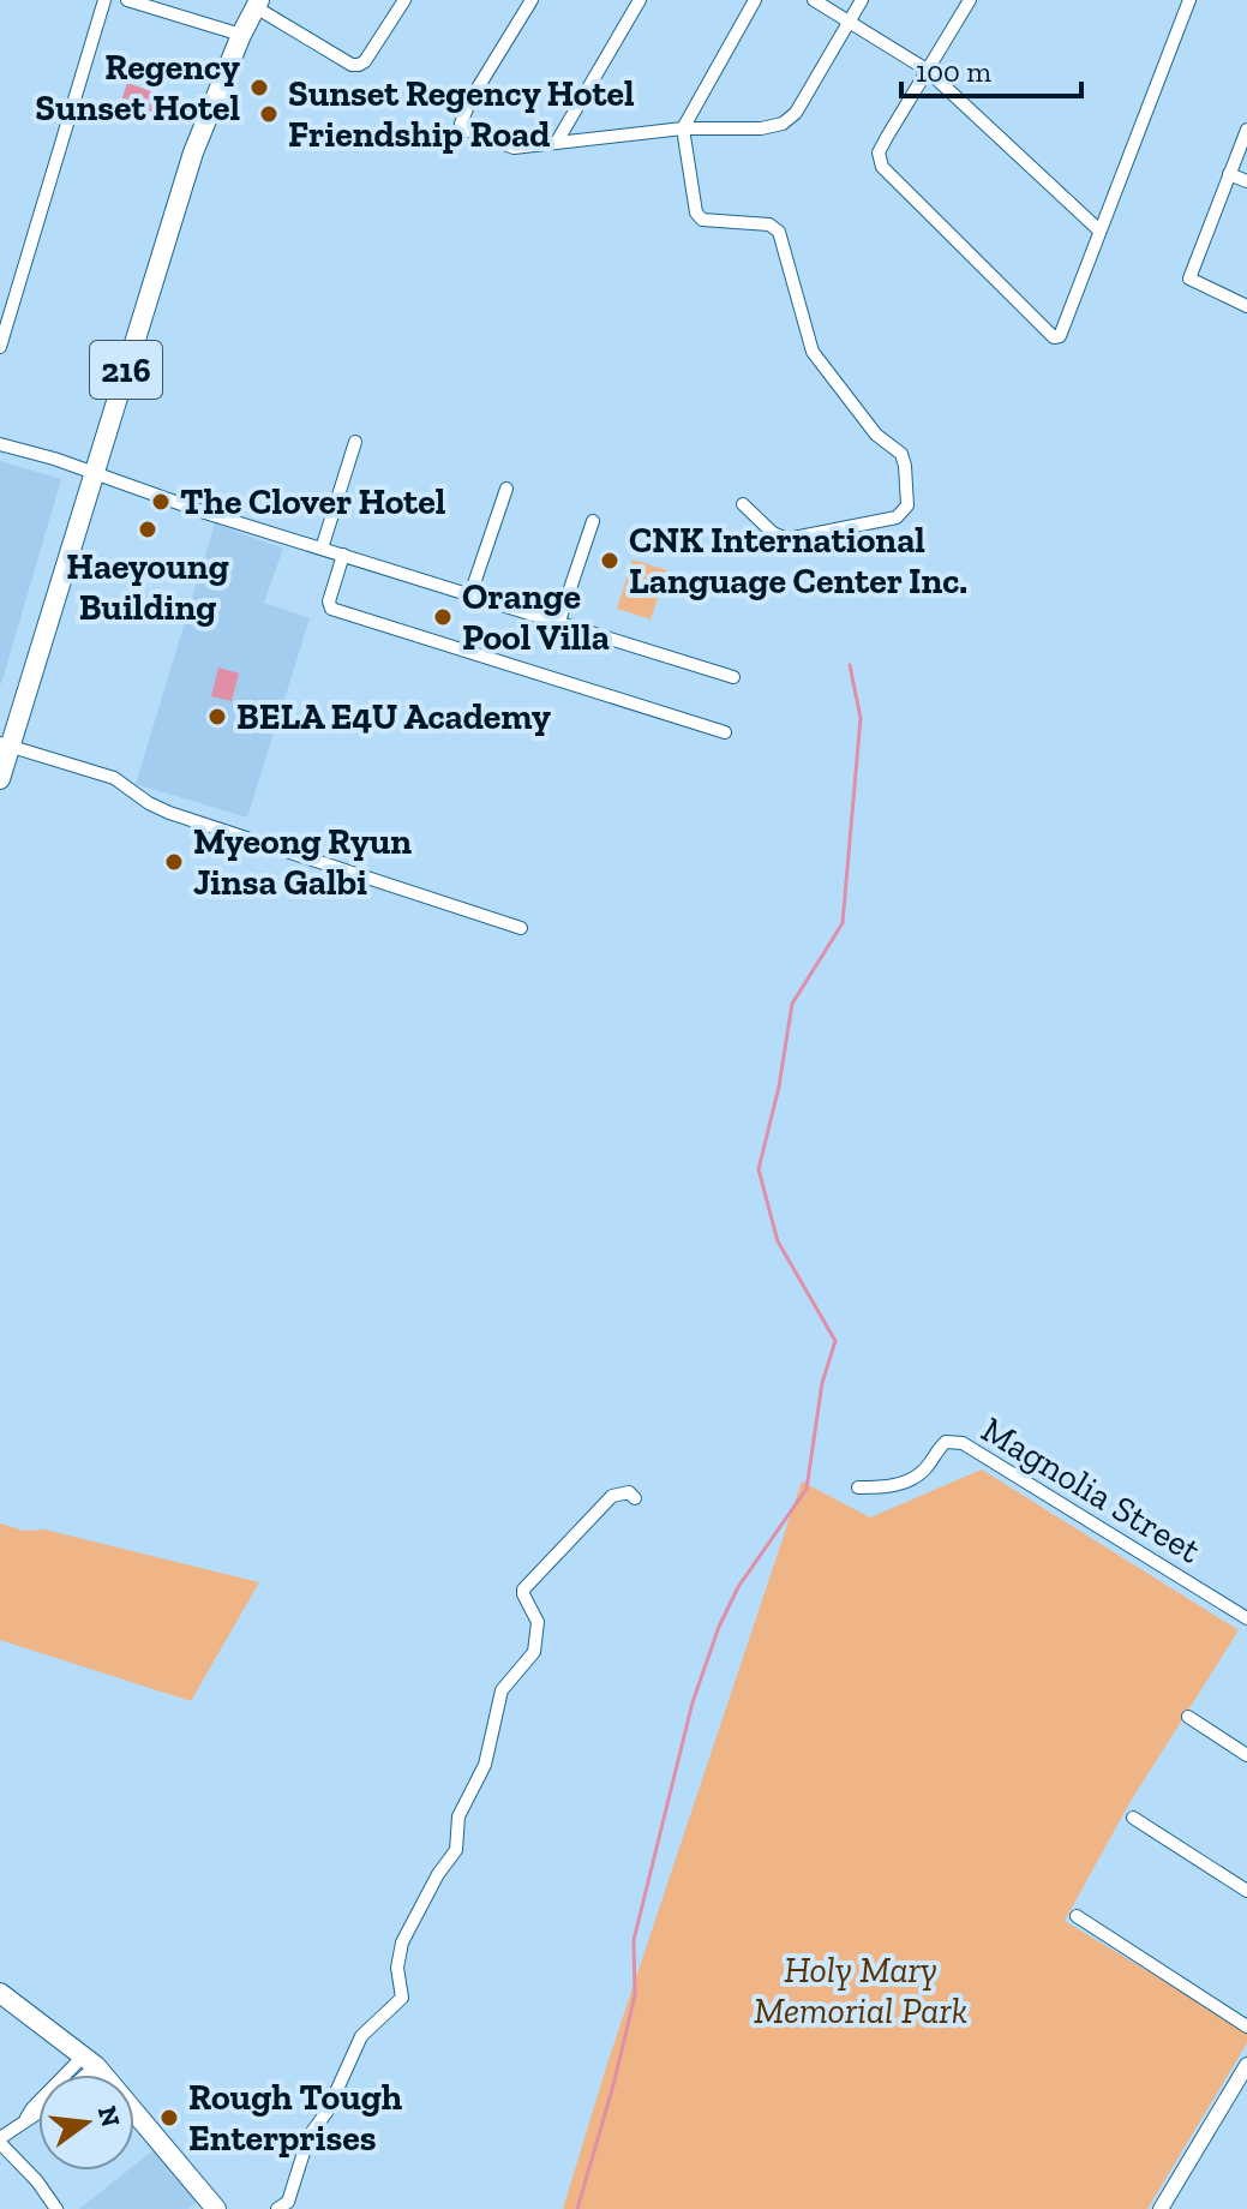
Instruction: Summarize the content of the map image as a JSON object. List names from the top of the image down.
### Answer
{
  "streets": {
    "main road": ["216"],
    "street": ["Magnolia Street"]
  },
  "parks": ["Holy Mary Memorial Park"],
  "places": [
    "Regency Sunset Hotel",
    "Sunset Regency Hotel Friendship Road",
    "The Clover Hotel",
    "Haeyoung Building",
    "CNK International Language Center Inc.",
    "Orange Pool Villa",
    "BELA E4U Academy",
    "Myeong Ryun Jinsa Galbi",
    "Rough Tough Enterprises"
  ],
  "scale_bar": "100 m",
  "north": "right"
}
